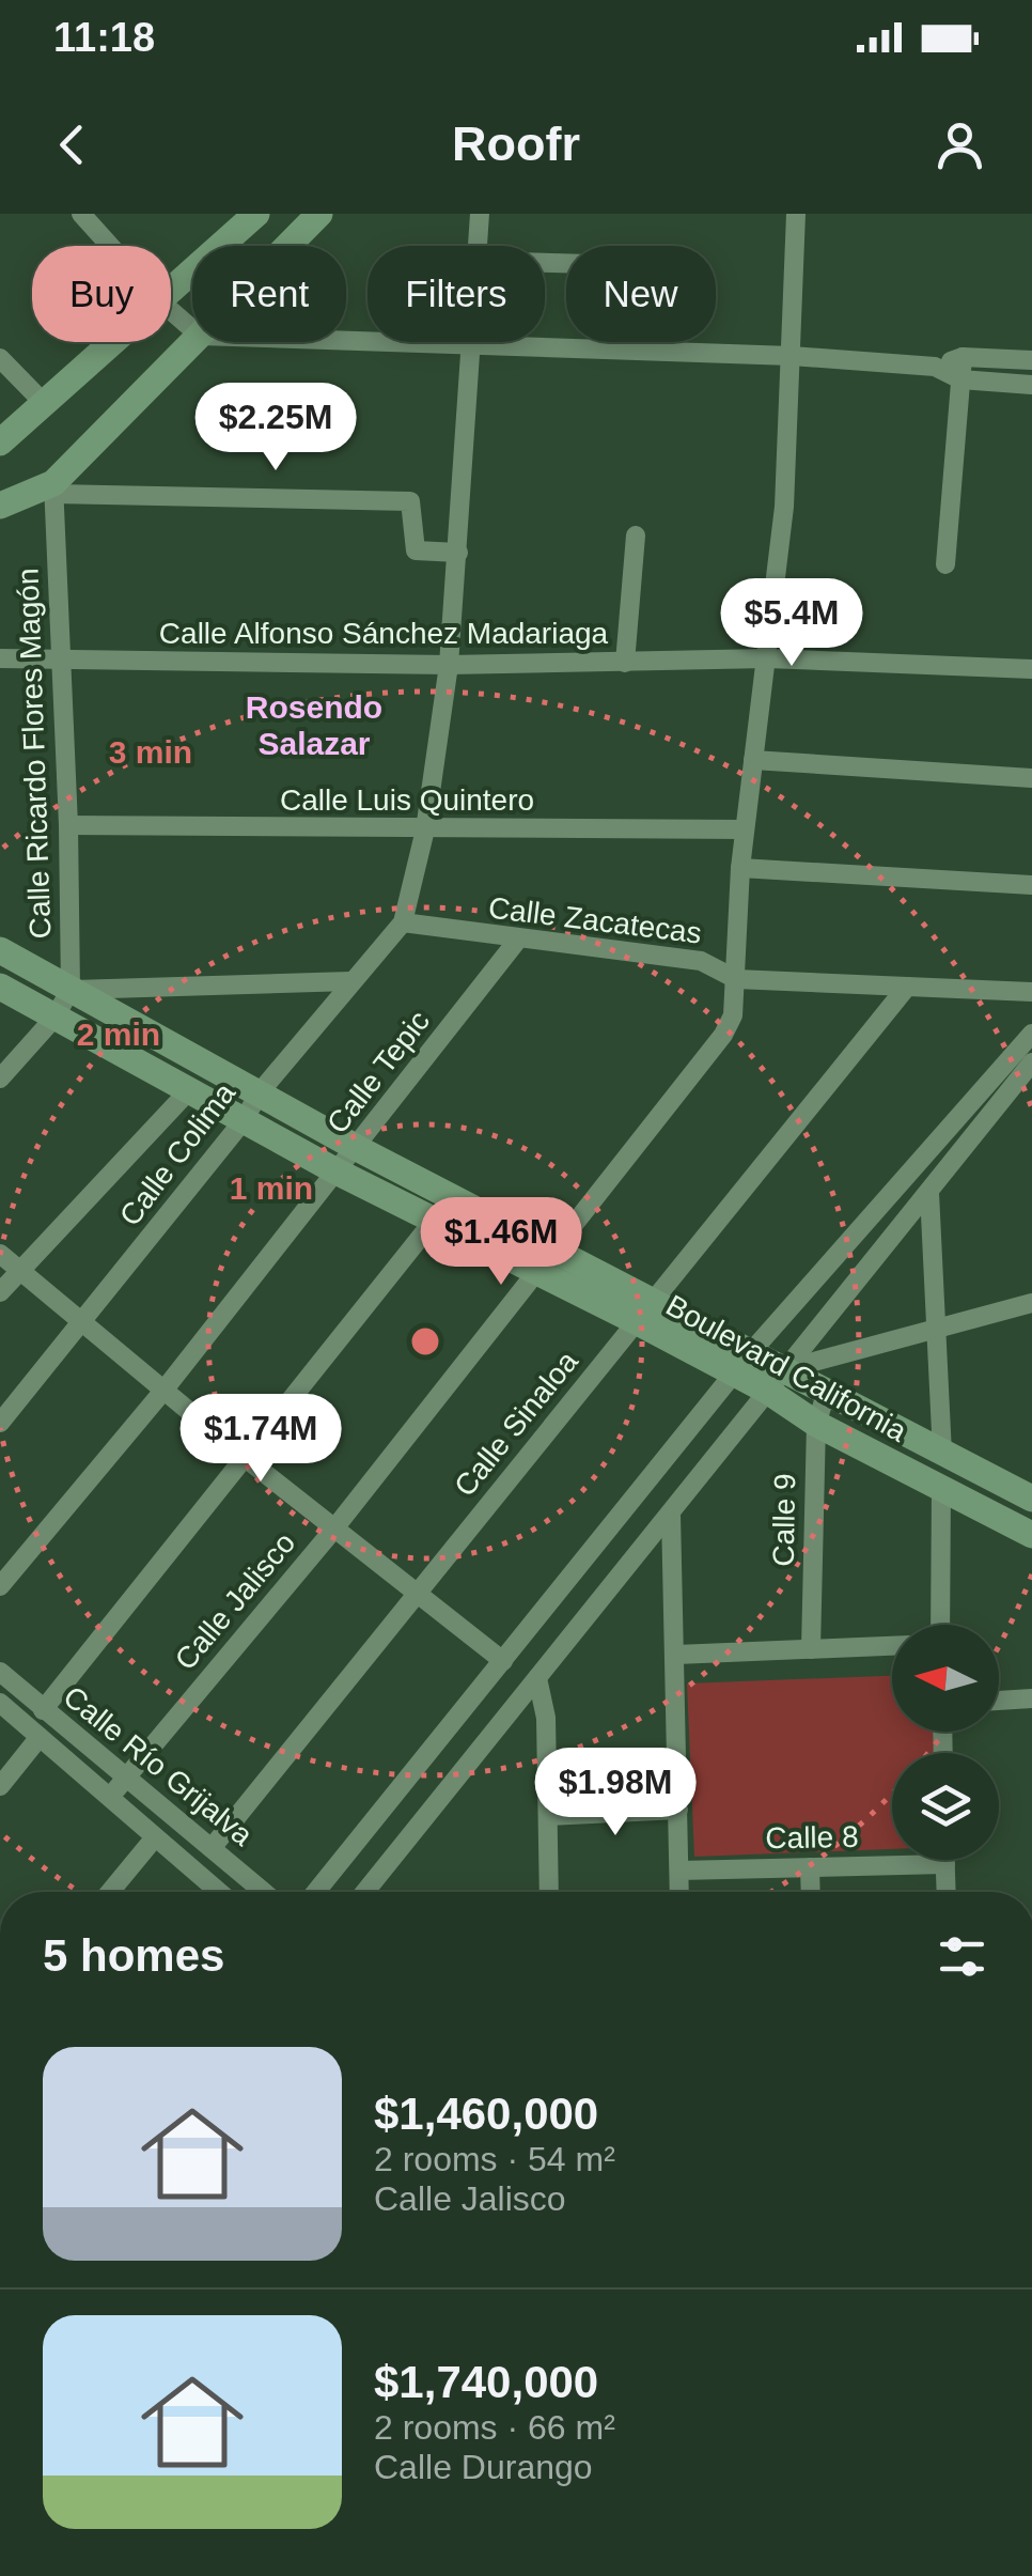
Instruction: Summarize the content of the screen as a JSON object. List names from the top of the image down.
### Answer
{
  "streets": {
    "street": [
      "Calle Alfonso Sánchez Madariaga",
      "Calle Ricardo Flores Magón",
      "Calle Luis Quintero",
      "Calle Zacatecas",
      "Calle Tepic",
      "Calle Colima",
      "Boulevard California",
      "Calle Sinaloa",
      "Calle 9",
      "Calle Jalisco",
      "Calle Río Grijalva",
      "Calle 8"
    ]
  },
  "crossings": [
    ["Calle Alfonso Sánchez Madariaga", "Calle Ricardo Flores Magón"],
    ["Calle Alfonso Sánchez Madariaga", "Calle Jalisco"],
    ["Calle Ricardo Flores Magón", "Calle Luis Quintero"],
    ["Calle Ricardo Flores Magón", "Boulevard California"],
    ["Calle Luis Quintero", "Calle Jalisco"],
    ["Calle Zacatecas", "Calle Tepic"],
    ["Calle Zacatecas", "Calle Colima"],
    ["Calle Zacatecas", "Calle Sinaloa"],
    ["Calle Zacatecas", "Calle Jalisco"],
    ["Calle Tepic", "Boulevard California"],
    ["Calle Colima", "Boulevard California"],
    ["Boulevard California", "Calle Sinaloa"],
    ["Boulevard California", "Calle 9"],
    ["Boulevard California", "Calle Jalisco"],
    ["Calle Sinaloa", "Calle Río Grijalva"],
    ["Calle Jalisco", "Calle Río Grijalva"]
  ],
  "districts": ["Rosendo Salazar"],
  "north": "left",
  "page": {
    "status": "11:18",
    "header": "Roofr",
    "chip": [
      "Buy",
      "Rent",
      "Filters",
      "New"
    ],
    "price": [
      "$2.25M",
      "$5.4M",
      "$1.46M",
      "$1.74M",
      "$1.98M"
    ],
    "heading": "5 homes",
    "list": [
      {
        "name": "$1,460,000",
        "note": "2 rooms · 54 m² · Calle Jalisco"
      },
      {
        "name": "$1,740,000",
        "note": "2 rooms · 66 m² · Calle Durango"
      }
    ]
  },
  "rings": ["3 min", "2 min", "1 min"]
}
